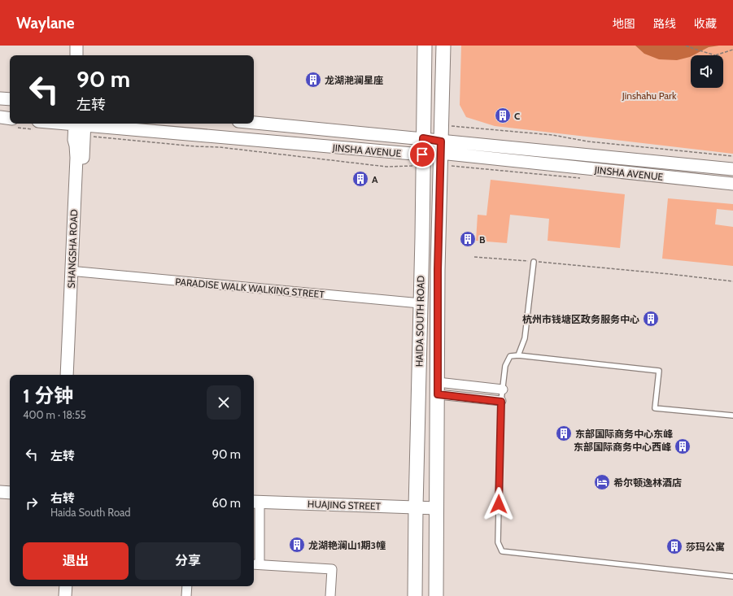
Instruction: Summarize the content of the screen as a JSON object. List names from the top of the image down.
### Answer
{
  "streets": {
    "main road": [
      "JINSHA AVENUE",
      "SHANGSHA ROAD",
      "HAIDA SOUTH ROAD",
      "HUAJING STREET"
    ],
    "street": ["PARADISE WALK WALKING STREET"]
  },
  "crossings": [
    ["JINSHA AVENUE", "SHANGSHA ROAD"],
    ["JINSHA AVENUE", "HAIDA SOUTH ROAD"],
    ["SHANGSHA ROAD", "PARADISE WALK WALKING STREET"],
    ["PARADISE WALK WALKING STREET", "HAIDA SOUTH ROAD"],
    ["HAIDA SOUTH ROAD", "HUAJING STREET"]
  ],
  "parks": ["Jinshahu Park"],
  "places": {
    "building": [
      "龙湖滟澜星座",
      "C",
      "A",
      "B",
      "杭州市钱塘区政务服务中心",
      "东部国际商务中心东峰",
      "东部国际商务中心西峰",
      "龙湖艳澜山1期3幢",
      "莎玛公寓"
    ],
    "hotel": ["希尔顿逸林酒店"]
  },
  "page": {
    "header": "Waylane",
    "nav": ["地图", "路线", "收藏"],
    "turn": ["90 m", "左转"],
    "heading": ["1 分钟", "400 m · 18:55"],
    "list": [
      {
        "name": "左转",
        "value": "90 m"
      },
      {
        "name": "右转",
        "note": "Haida South Road",
        "value": "60 m"
      }
    ],
    "buttons": ["退出", "分享"]
  }
}
